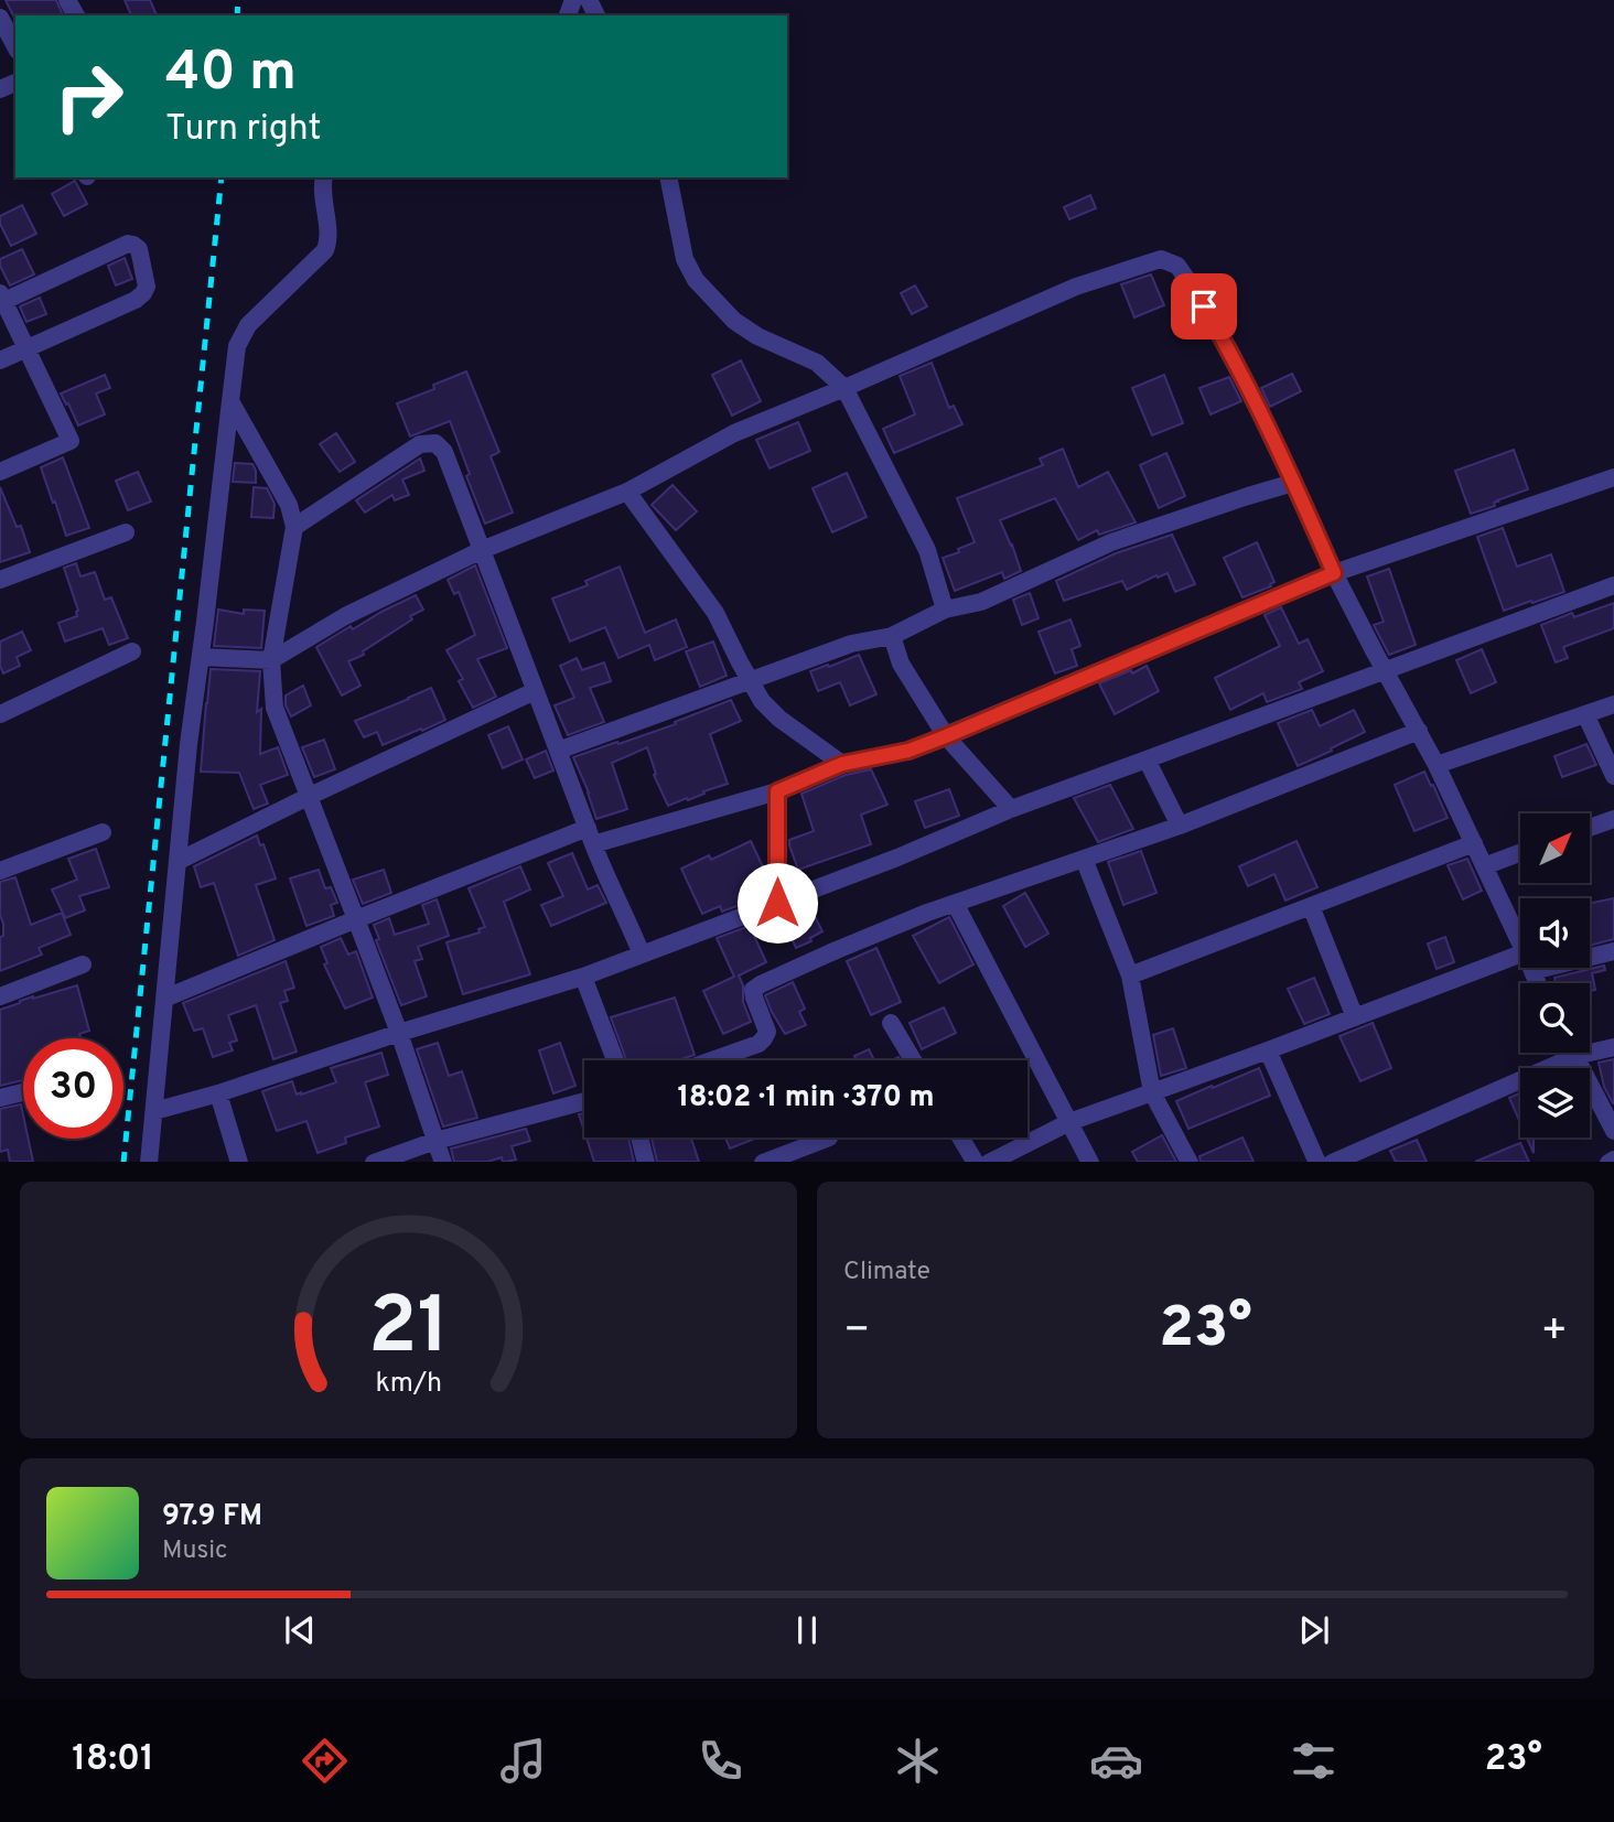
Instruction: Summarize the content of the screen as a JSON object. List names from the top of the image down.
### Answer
{
  "north": "top right",
  "page": {
    "turn": ["40 m", "Turn right"],
    "limit": "30",
    "trip": "18:02 · 1 min · 370 m",
    "tile": "Climate",
    "heat": ["−", "23°", "+"],
    "song": ["97.9 FM", "Music"],
    "tabs": ["18:01", "23°"],
    "gauge": ["21", "km/h"]
  }
}
